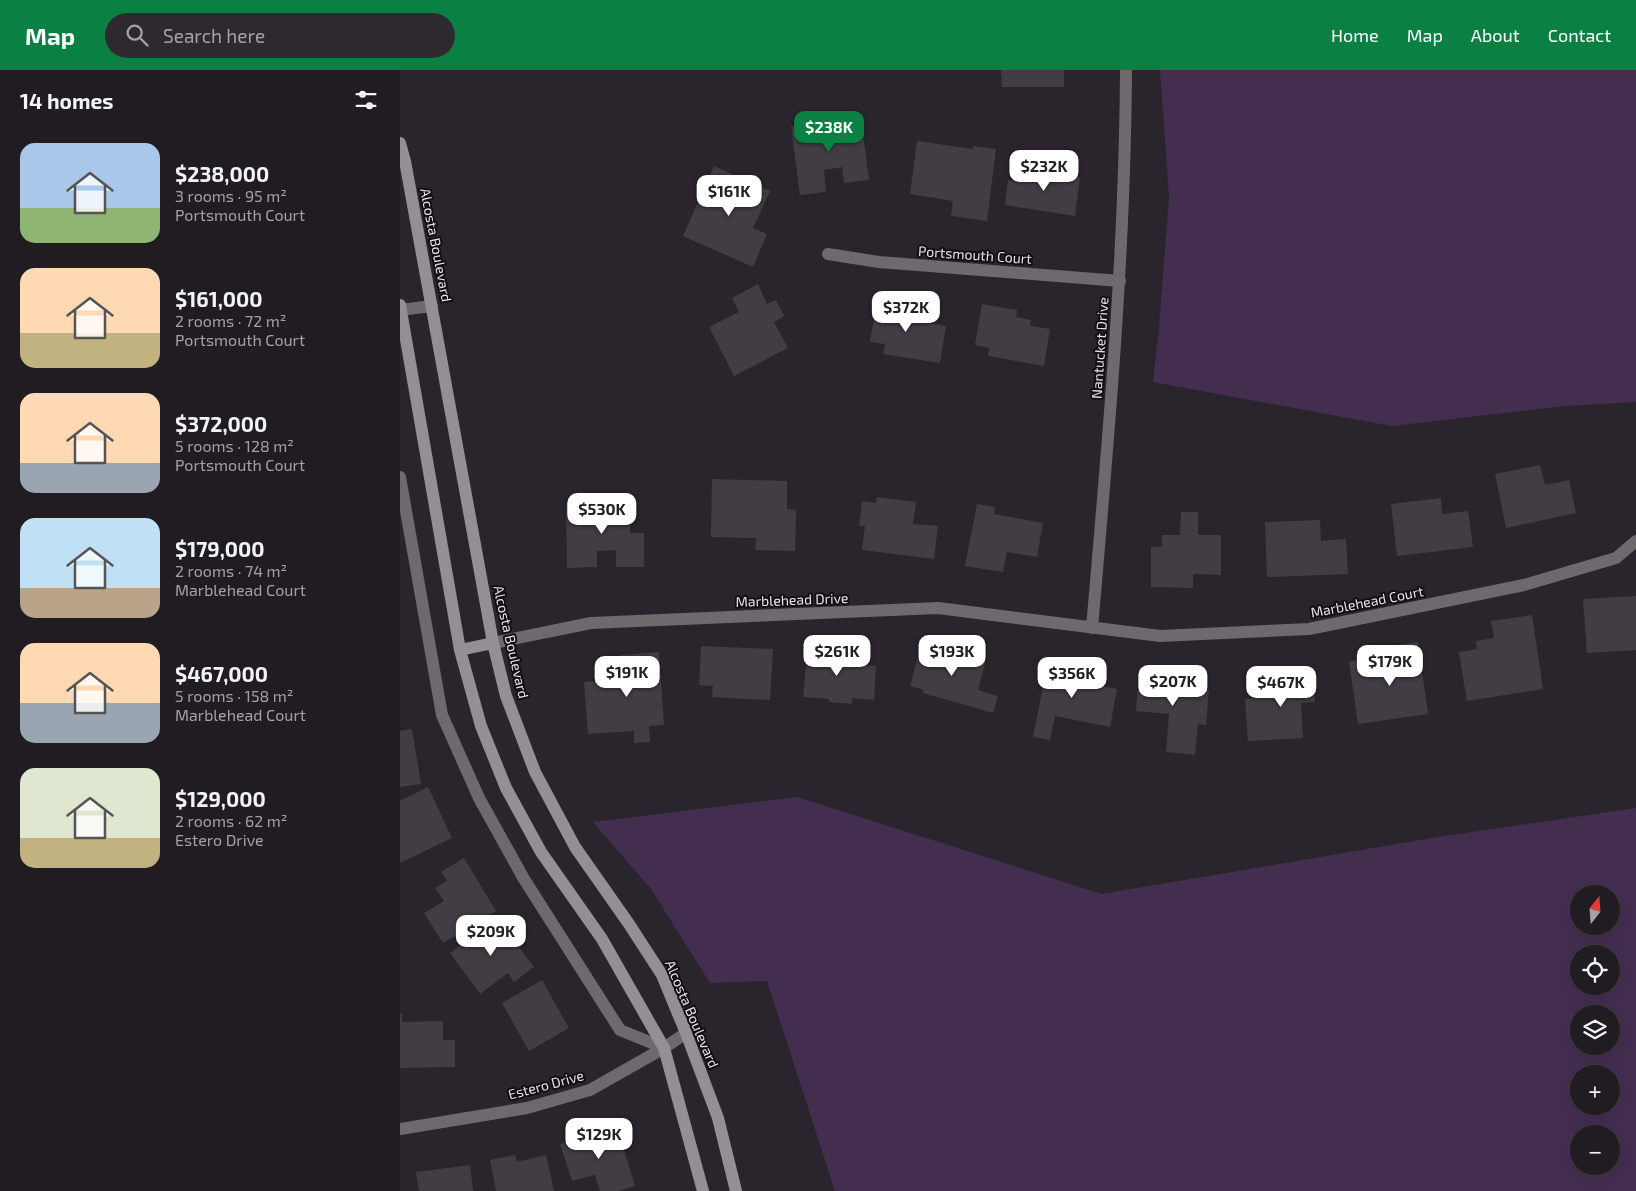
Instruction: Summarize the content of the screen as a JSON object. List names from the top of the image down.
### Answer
{
  "streets": {
    "main road": ["Alcosta Boulevard"],
    "street": [
      "Portsmouth Court",
      "Nantucket Drive",
      "Marblehead Drive",
      "Marblehead Court",
      "Estero Drive"
    ]
  },
  "crossings": [
    ["Alcosta Boulevard", "Marblehead Drive"],
    ["Alcosta Boulevard", "Estero Drive"],
    ["Portsmouth Court", "Nantucket Drive"],
    ["Nantucket Drive", "Marblehead Drive"],
    ["Nantucket Drive", "Marblehead Court"],
    ["Marblehead Drive", "Marblehead Court"]
  ],
  "north": "top",
  "page": {
    "header": "Map",
    "search": "Search here",
    "nav": [
      "Home",
      "Map",
      "About",
      "Contact"
    ],
    "heading": "14 homes",
    "price": [
      "$238K",
      "$232K",
      "$161K",
      "$372K",
      "$530K",
      "$261K",
      "$193K",
      "$179K",
      "$191K",
      "$356K",
      "$207K",
      "$467K",
      "$209K",
      "$129K"
    ],
    "list": [
      {
        "name": "$238,000",
        "note": "3 rooms · 95 m² · Portsmouth Court"
      },
      {
        "name": "$161,000",
        "note": "2 rooms · 72 m² · Portsmouth Court"
      },
      {
        "name": "$372,000",
        "note": "5 rooms · 128 m² · Portsmouth Court"
      },
      {
        "name": "$179,000",
        "note": "2 rooms · 74 m² · Marblehead Court"
      },
      {
        "name": "$467,000",
        "note": "5 rooms · 158 m² · Marblehead Court"
      },
      {
        "name": "$129,000",
        "note": "2 rooms · 62 m² · Estero Drive"
      }
    ],
    "map_buttons": ["+", "−"]
  }
}
